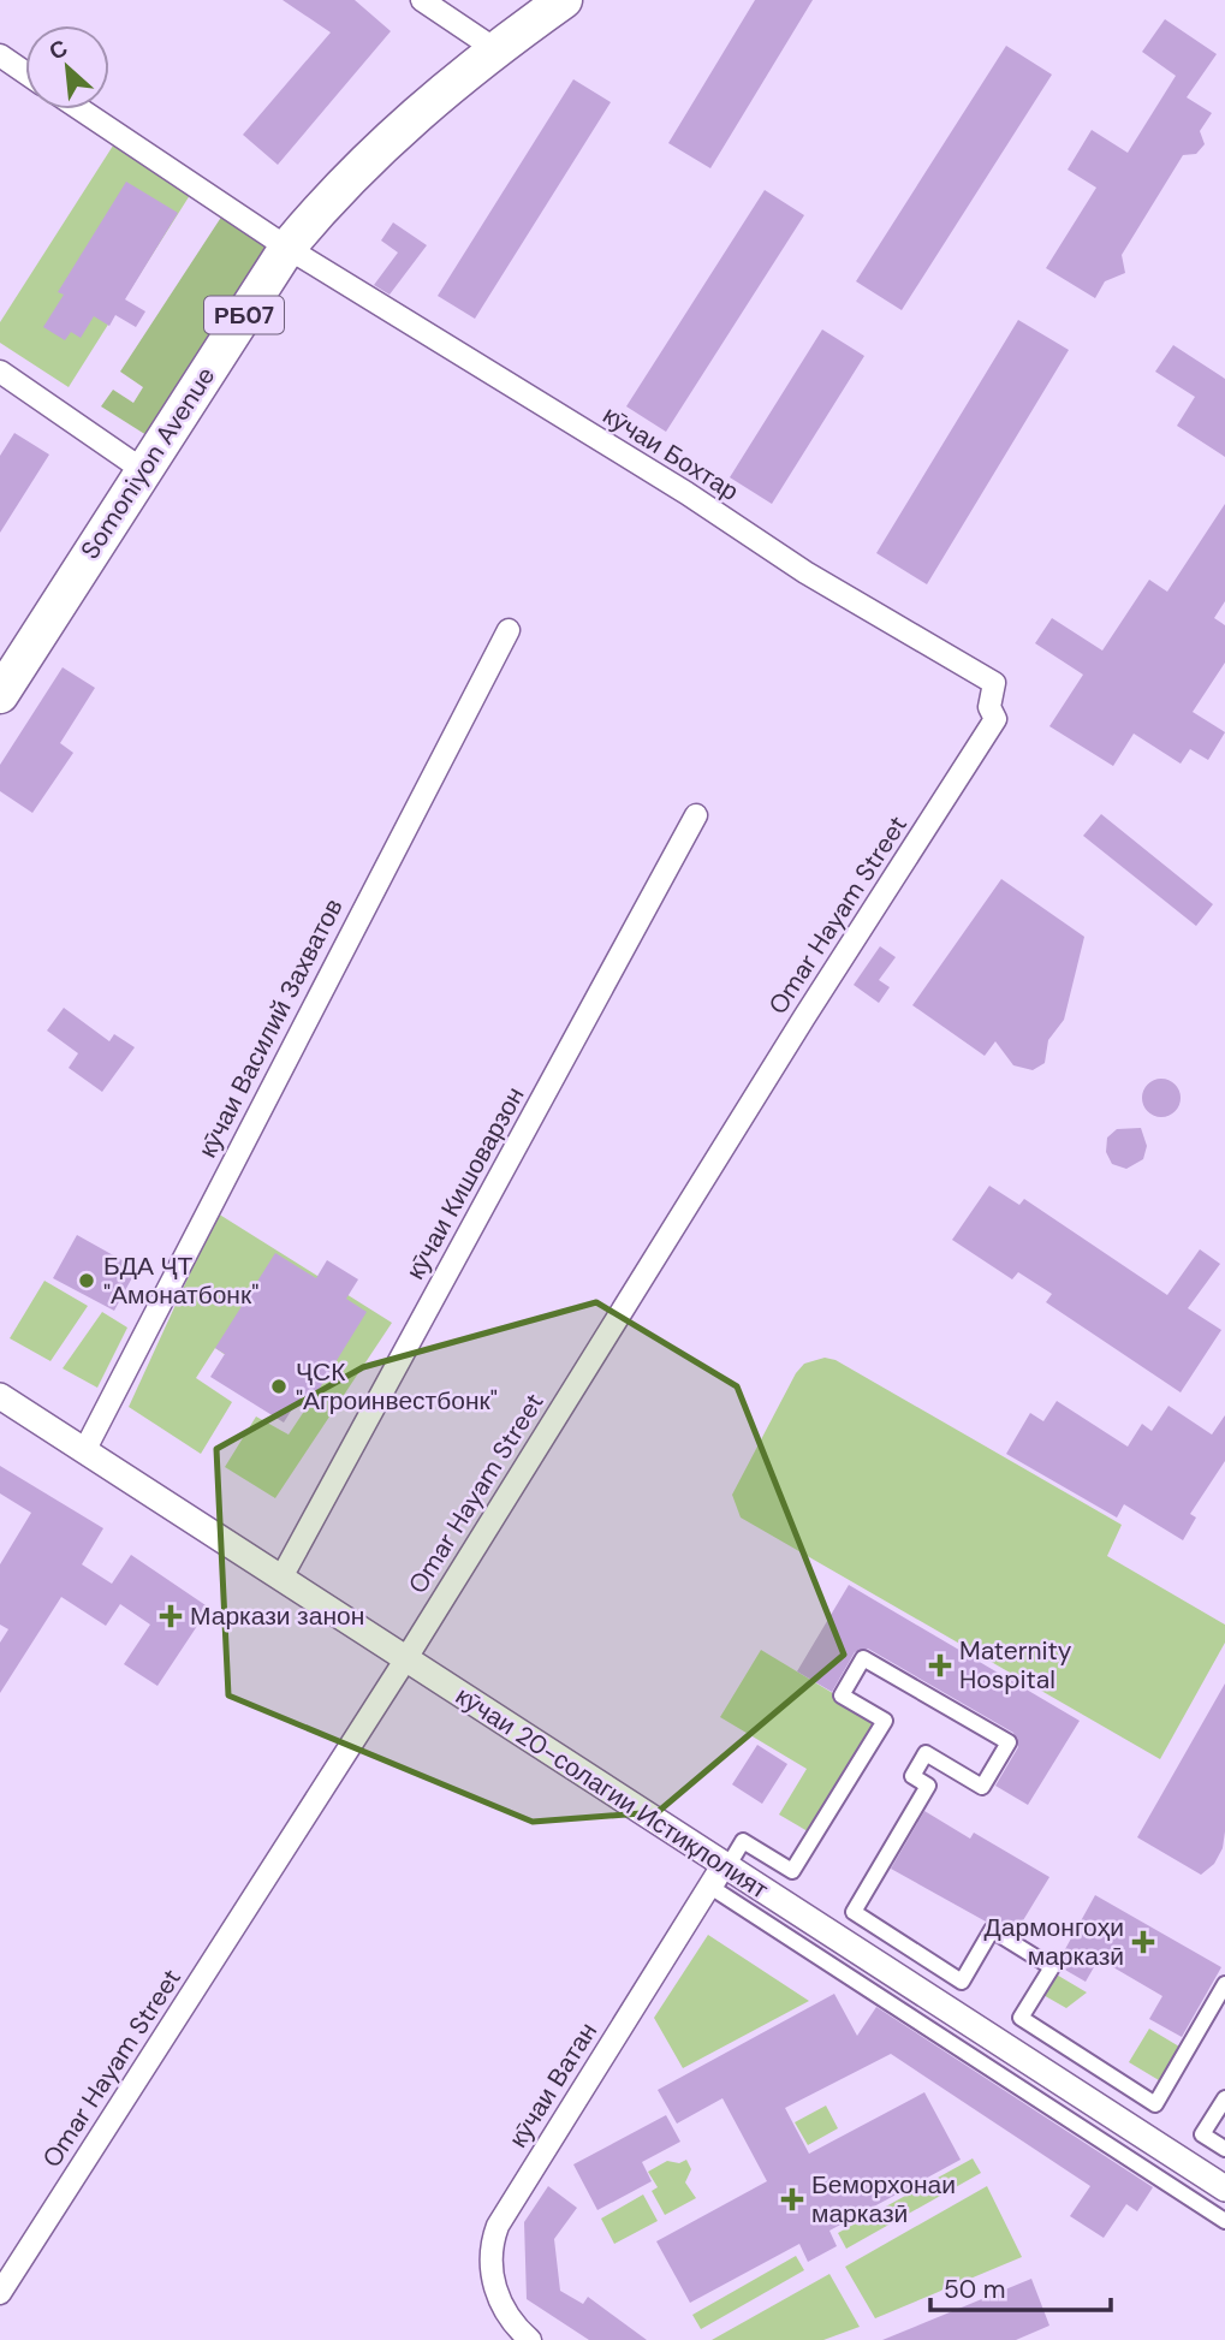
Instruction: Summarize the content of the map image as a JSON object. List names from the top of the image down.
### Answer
{
  "streets": {
    "highway": ["РБ07", "Somoniyon Avenue"],
    "street": [
      "кӯчаи Бохтар",
      "Omar Hayam Street",
      "кӯчаи Василий Захватов",
      "кӯчаи Кишоварзон",
      "кӯчаи 20-солагии Истиқлолият",
      "кӯчаи Ватан"
    ]
  },
  "crossings": [
    ["РБ07", "Somoniyon Avenue"],
    ["кӯчаи Бохтар", "Somoniyon Avenue"],
    ["кӯчаи Бохтар", "Omar Hayam Street"],
    ["Omar Hayam Street", "кӯчаи 20-солагии Истиқлолият"],
    ["кӯчаи Василий Захватов", "кӯчаи 20-солагии Истиқлолият"],
    ["кӯчаи Кишоварзон", "кӯчаи 20-солагии Истиқлолият"],
    ["кӯчаи 20-солагии Истиқлолият", "кӯчаи Ватан"]
  ],
  "places": {
    "other": ["БДА ҶТ \"Амонатбонк\"", "ҶСК \"Агроинвестбонк\""],
    "health": [
      "Маркази занон",
      "Maternity Hospital",
      "Дармонгоҳи марказӣ",
      "Беморхонаи марказӣ"
    ]
  },
  "scale_bar": "50 m",
  "north": "top left"
}
